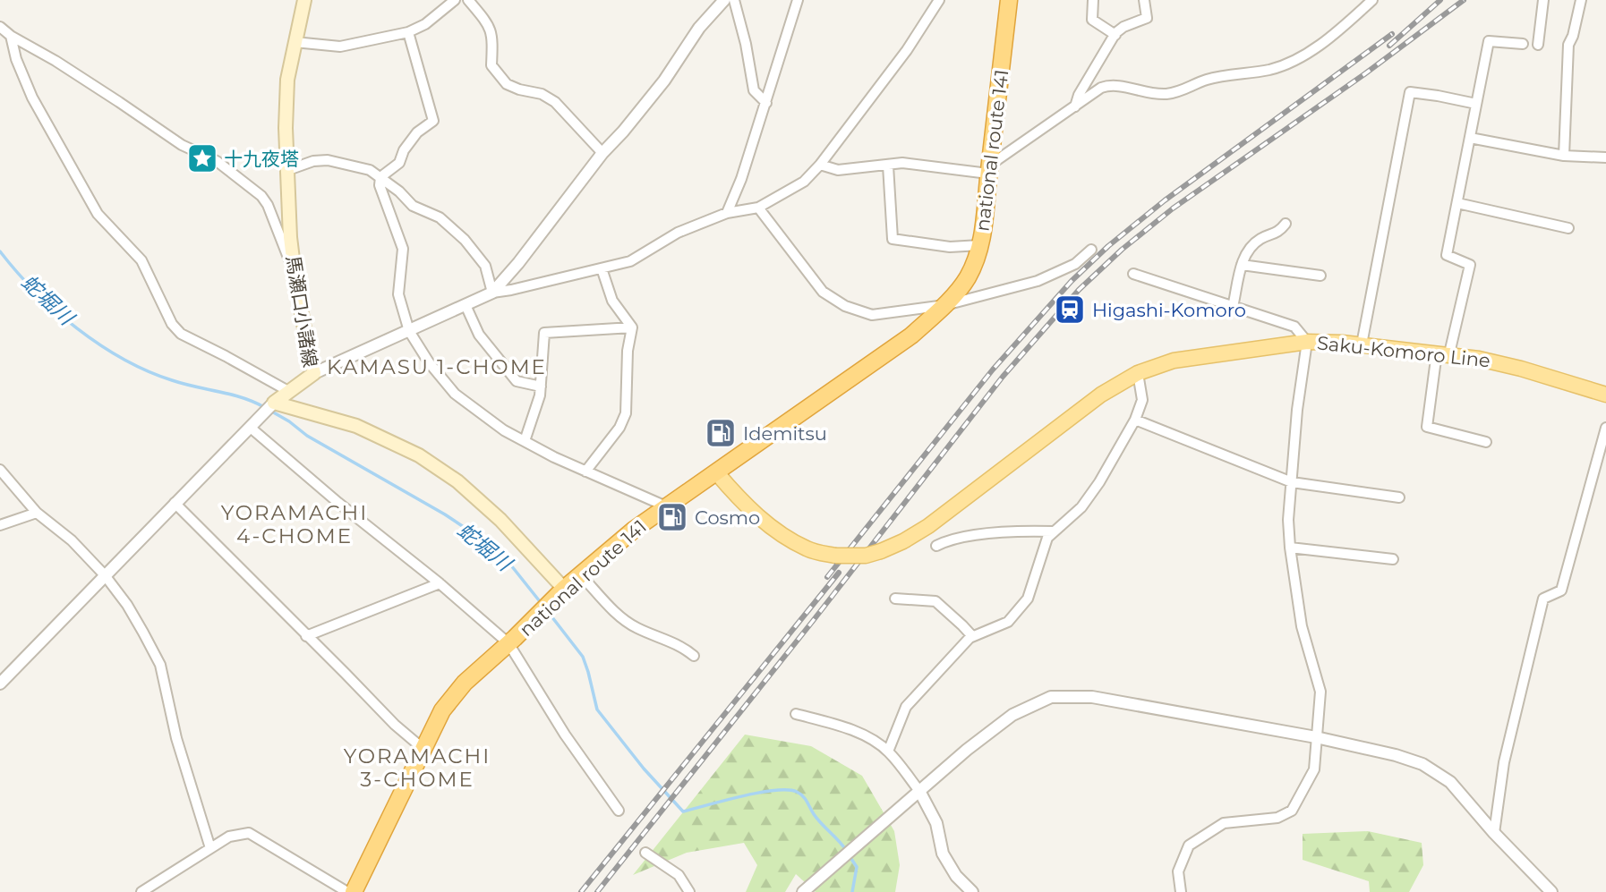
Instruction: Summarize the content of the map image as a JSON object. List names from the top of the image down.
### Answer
{
  "streets": {
    "highway": ["national route 141"],
    "main road": ["馬瀬口小諸線", "Saku-Komoro Line"]
  },
  "crossings": [
    ["national route 141", "Saku-Komoro Line"]
  ],
  "districts": ["KAMASU 1-CHOME", "YORAMACHI 4-CHOME", "YORAMACHI 3-CHOME"],
  "water": ["蛇堀川"],
  "places": {
    "place": ["十九夜塔"],
    "station": ["Higashi-Komoro"],
    "fuel station": ["Idemitsu", "Cosmo"]
  }
}
